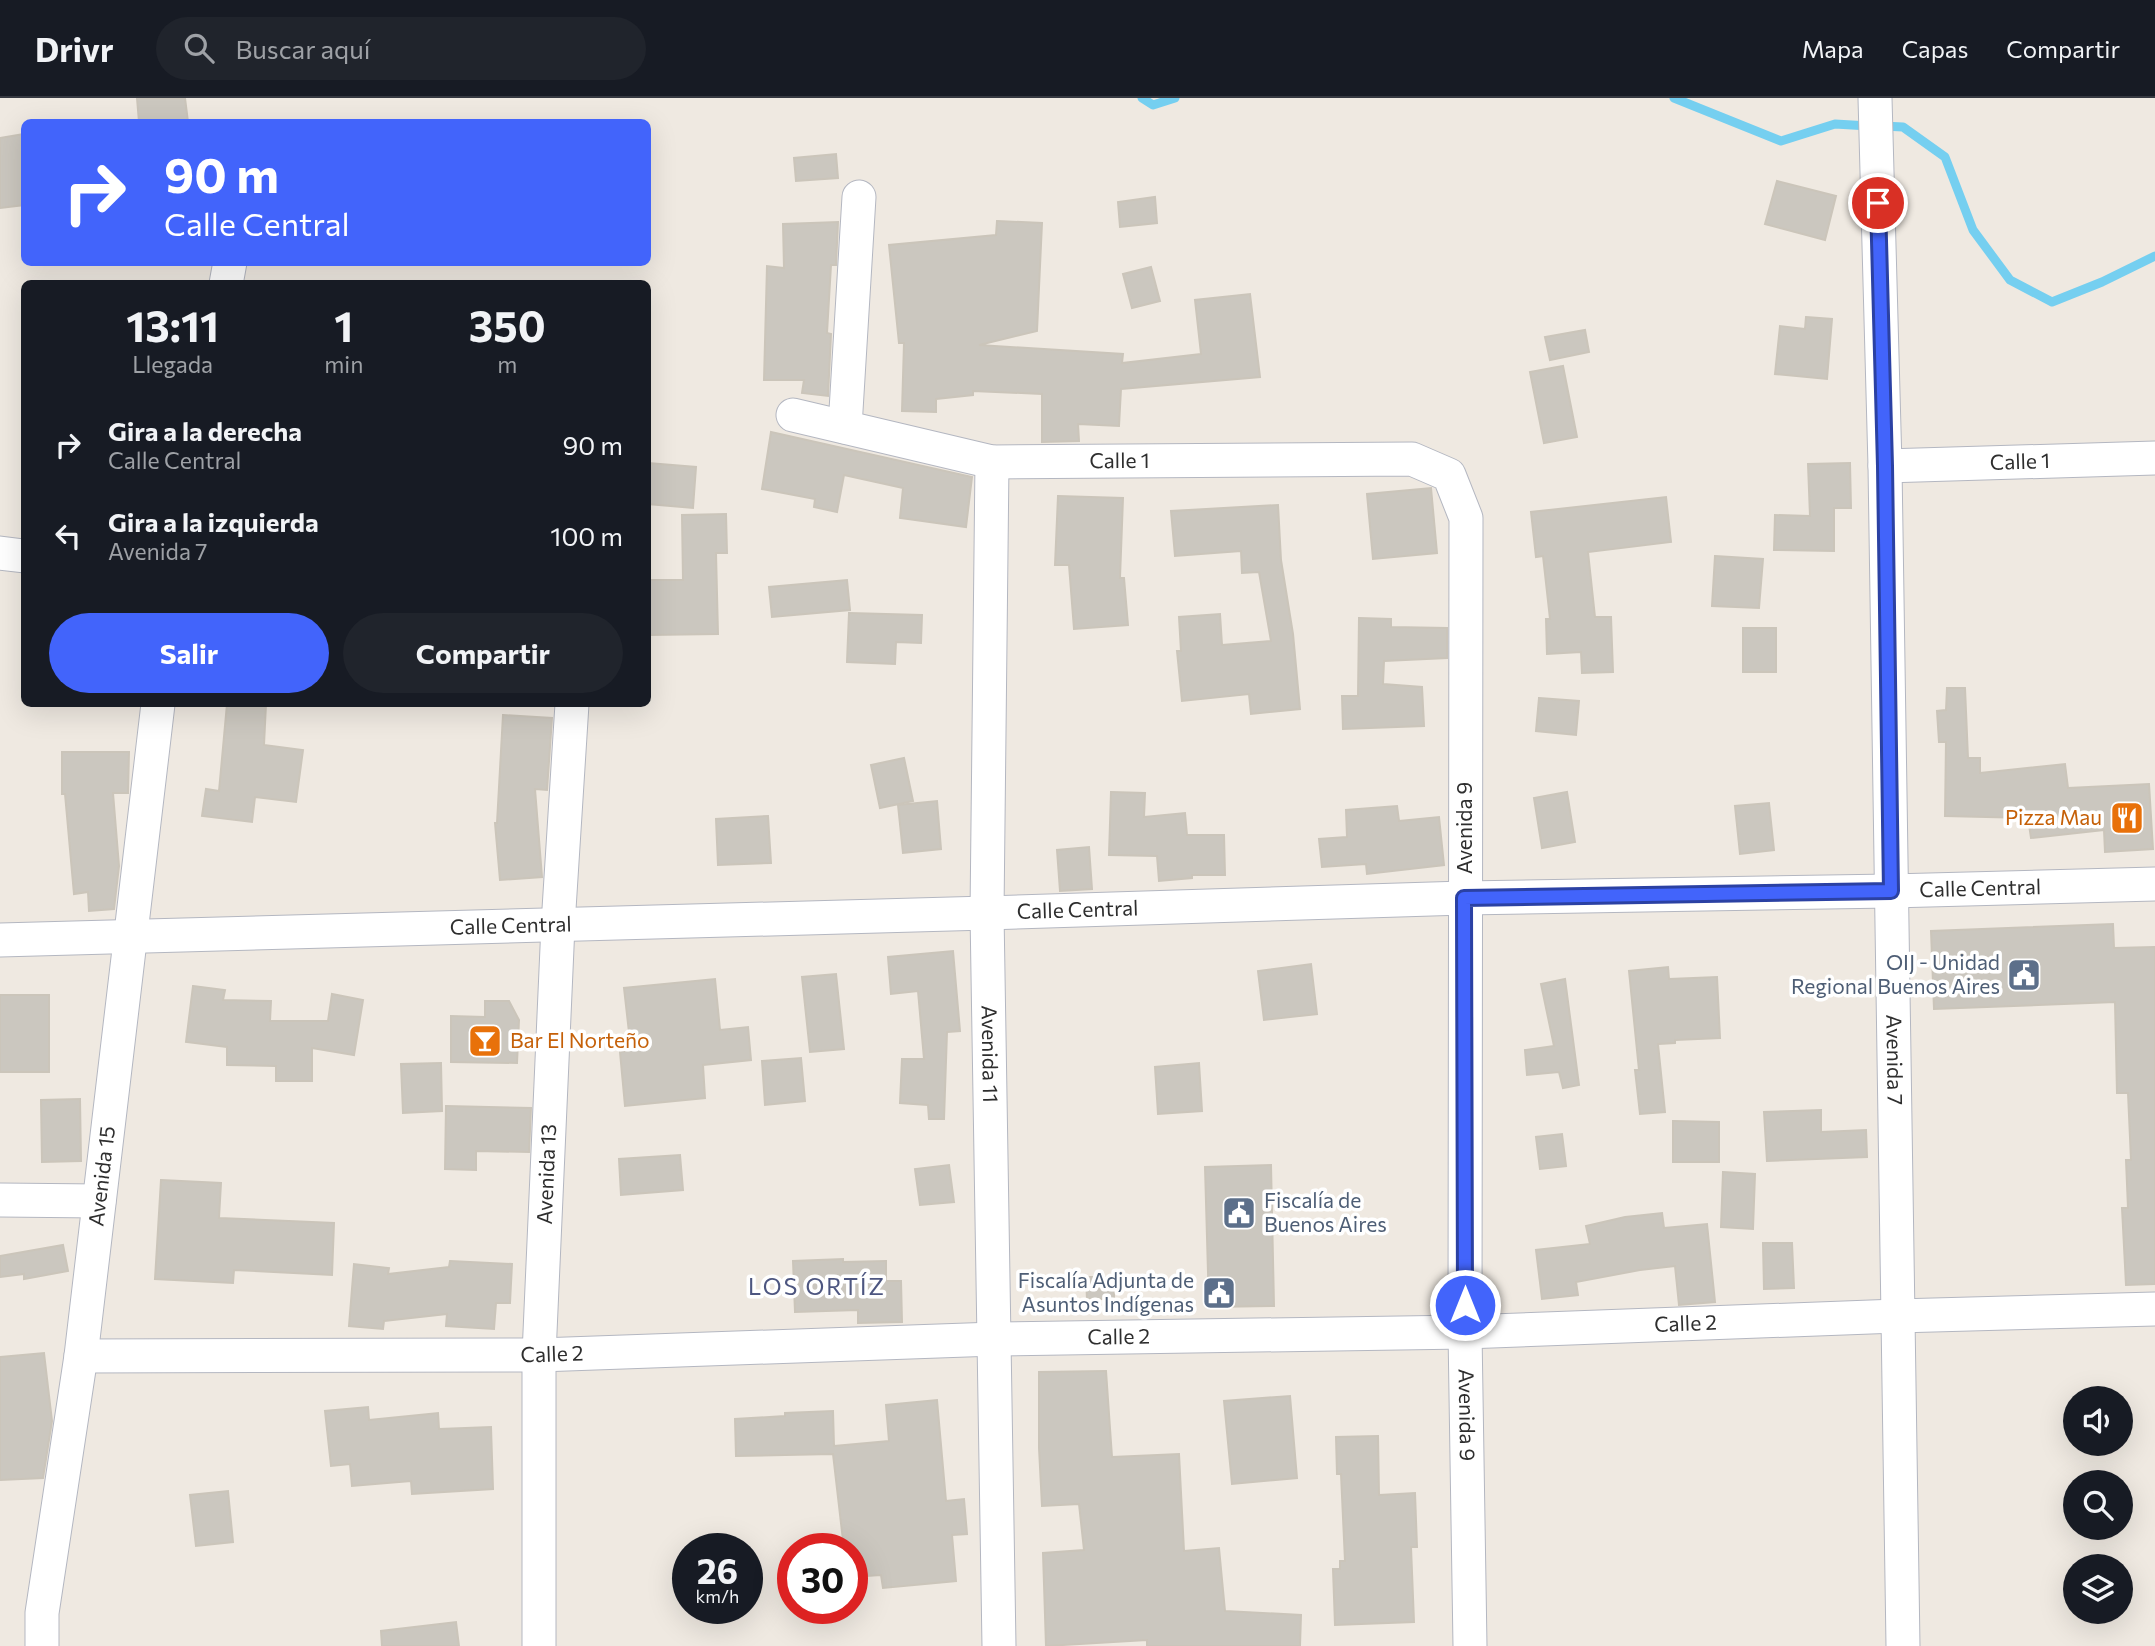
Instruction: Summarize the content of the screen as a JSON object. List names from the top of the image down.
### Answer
{
  "streets": {
    "street": [
      "Calle 1",
      "Avenida 9",
      "Calle Central",
      "Avenida 11",
      "Avenida 7",
      "Avenida 13",
      "Avenida 15",
      "Calle 2"
    ]
  },
  "crossings": [
    ["Calle 1", "Avenida 9"],
    ["Calle 1", "Avenida 11"],
    ["Calle 1", "Avenida 7"],
    ["Avenida 9", "Calle Central"],
    ["Avenida 9", "Calle 2"],
    ["Calle Central", "Avenida 11"],
    ["Calle Central", "Avenida 7"],
    ["Calle Central", "Avenida 13"],
    ["Calle Central", "Avenida 15"],
    ["Avenida 11", "Calle 2"],
    ["Avenida 7", "Calle 2"],
    ["Avenida 13", "Calle 2"],
    ["Avenida 15", "Calle 2"]
  ],
  "districts": ["LOS ORTÍZ"],
  "places": {
    "restaurant": ["Pizza Mau"],
    "public building": ["OIJ - Unidad Regional Buenos Aires", "Fiscalía de Buenos Aires", "Fiscalía Adjunta de Asuntos Indígenas"],
    "bar": ["Bar El Norteño"]
  },
  "page": {
    "header": "Drivr",
    "search": "Buscar aquí",
    "nav": ["Mapa", "Capas", "Compartir"],
    "turn": ["90 m", "Calle Central"],
    "eta": [
      "13:11",
      "Llegada",
      "1",
      "min",
      "350",
      "m"
    ],
    "list": [
      {
        "name": "Gira a la derecha",
        "note": "Calle Central",
        "value": "90 m"
      },
      {
        "name": "Gira a la izquierda",
        "note": "Avenida 7",
        "value": "100 m"
      }
    ],
    "buttons": ["Salir", "Compartir"],
    "speed": "26 km/h",
    "limit": "30"
  }
}
